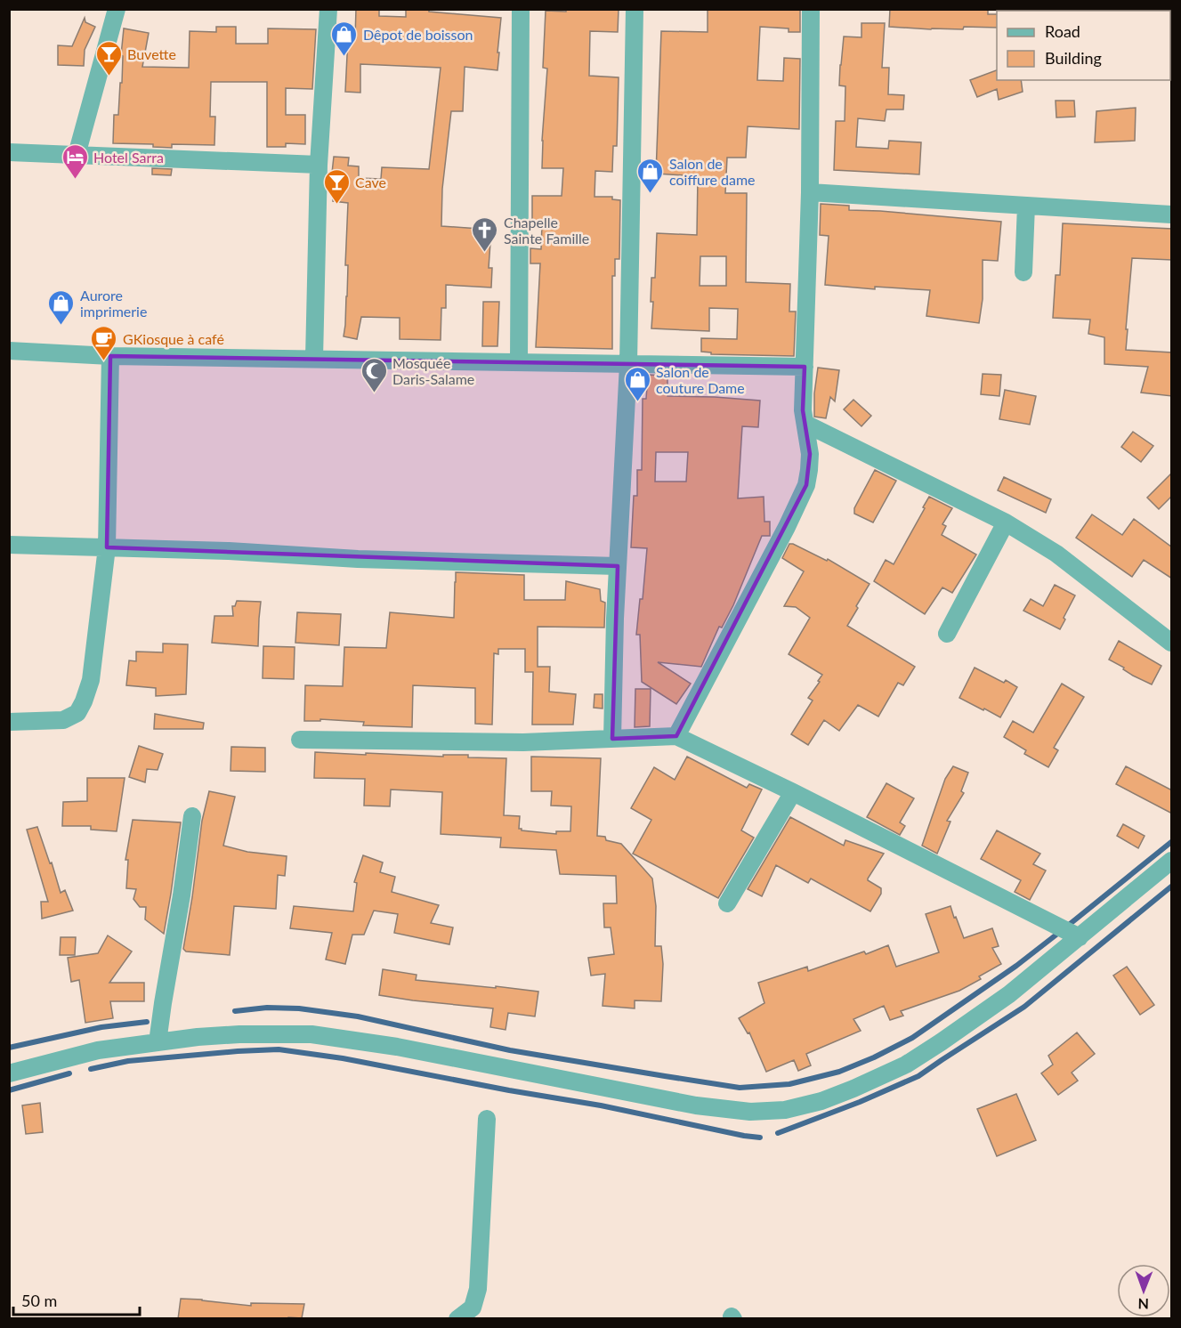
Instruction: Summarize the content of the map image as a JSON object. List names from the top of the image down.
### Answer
{
  "places": {
    "shop": [
      "Dêpot de boisson",
      "Salon de coiffure dame",
      "Aurore imprimerie",
      "Salon de couture Dame"
    ],
    "bar": ["Buvette", "Cave"],
    "hotel": ["Hotel Sarra"],
    "church": ["Chapelle Sainte Famille"],
    "cafe": ["GKiosque à café"],
    "mosque": ["Mosquée Daris-Salame"]
  },
  "legend": ["Road", "Building"],
  "scale_bar": "50 m",
  "north": "bottom"
}
